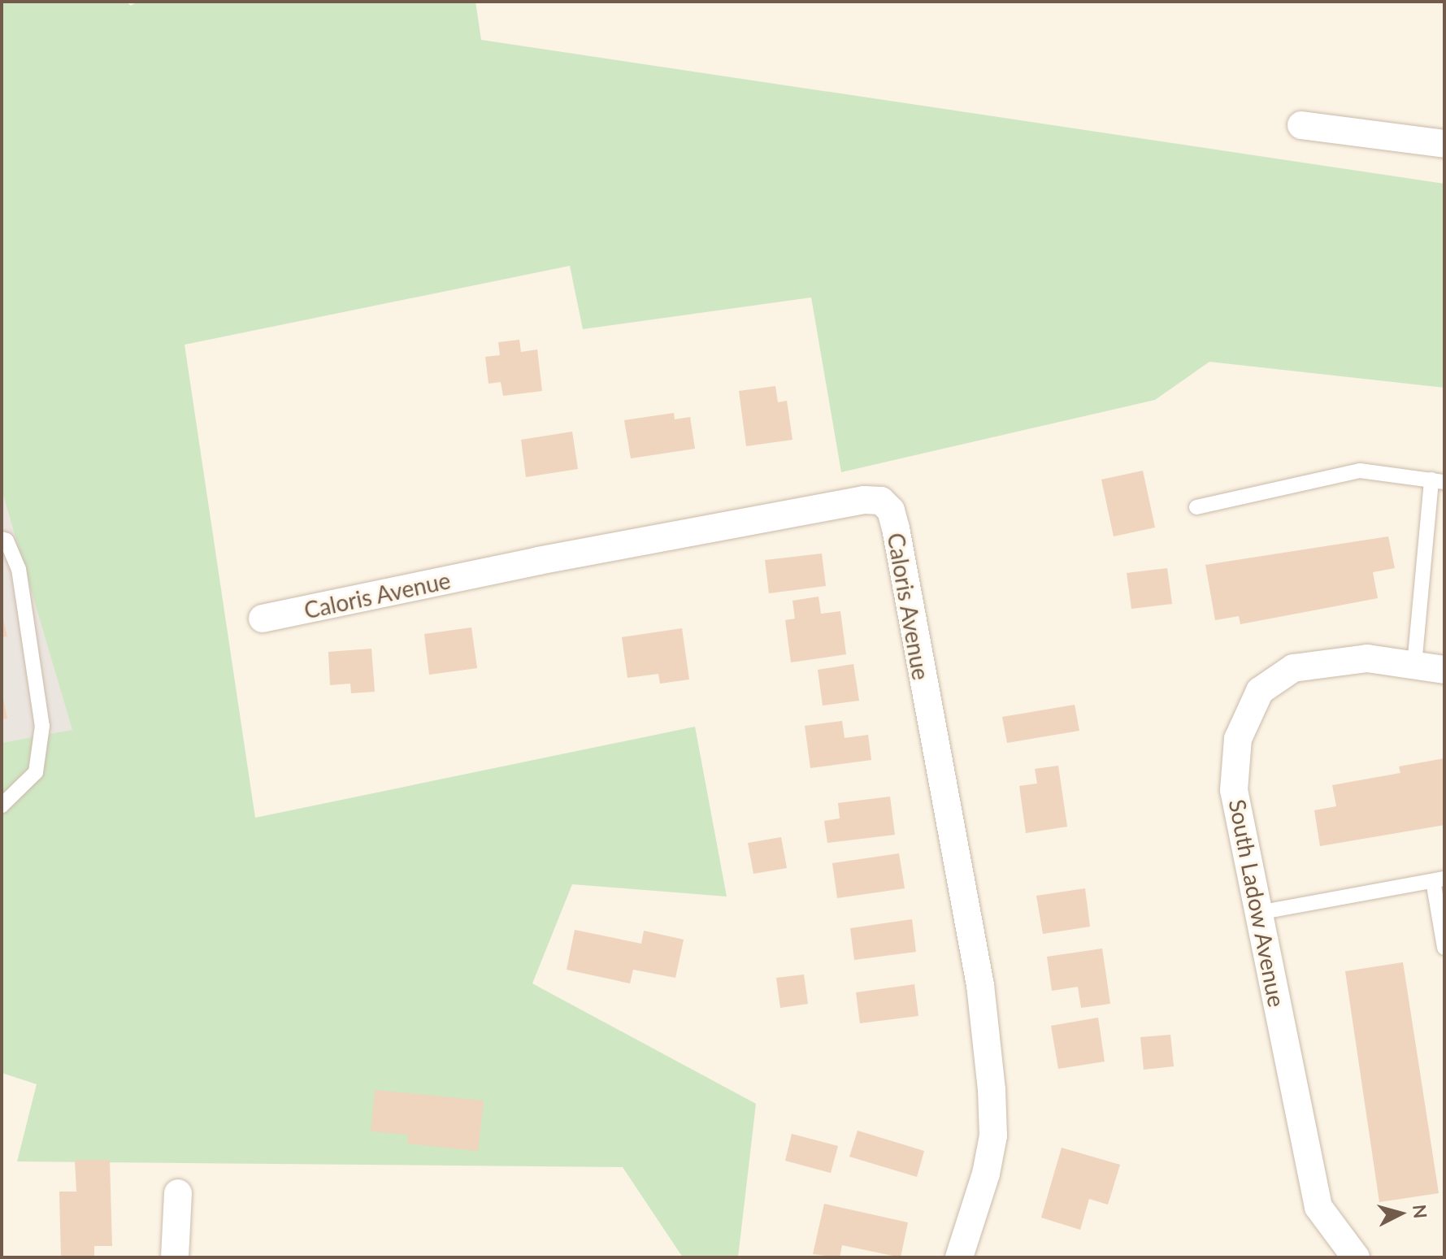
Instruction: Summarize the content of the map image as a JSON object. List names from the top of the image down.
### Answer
{
  "streets": {
    "street": ["Caloris Avenue", "South Ladow Avenue"]
  },
  "north": "right"
}
